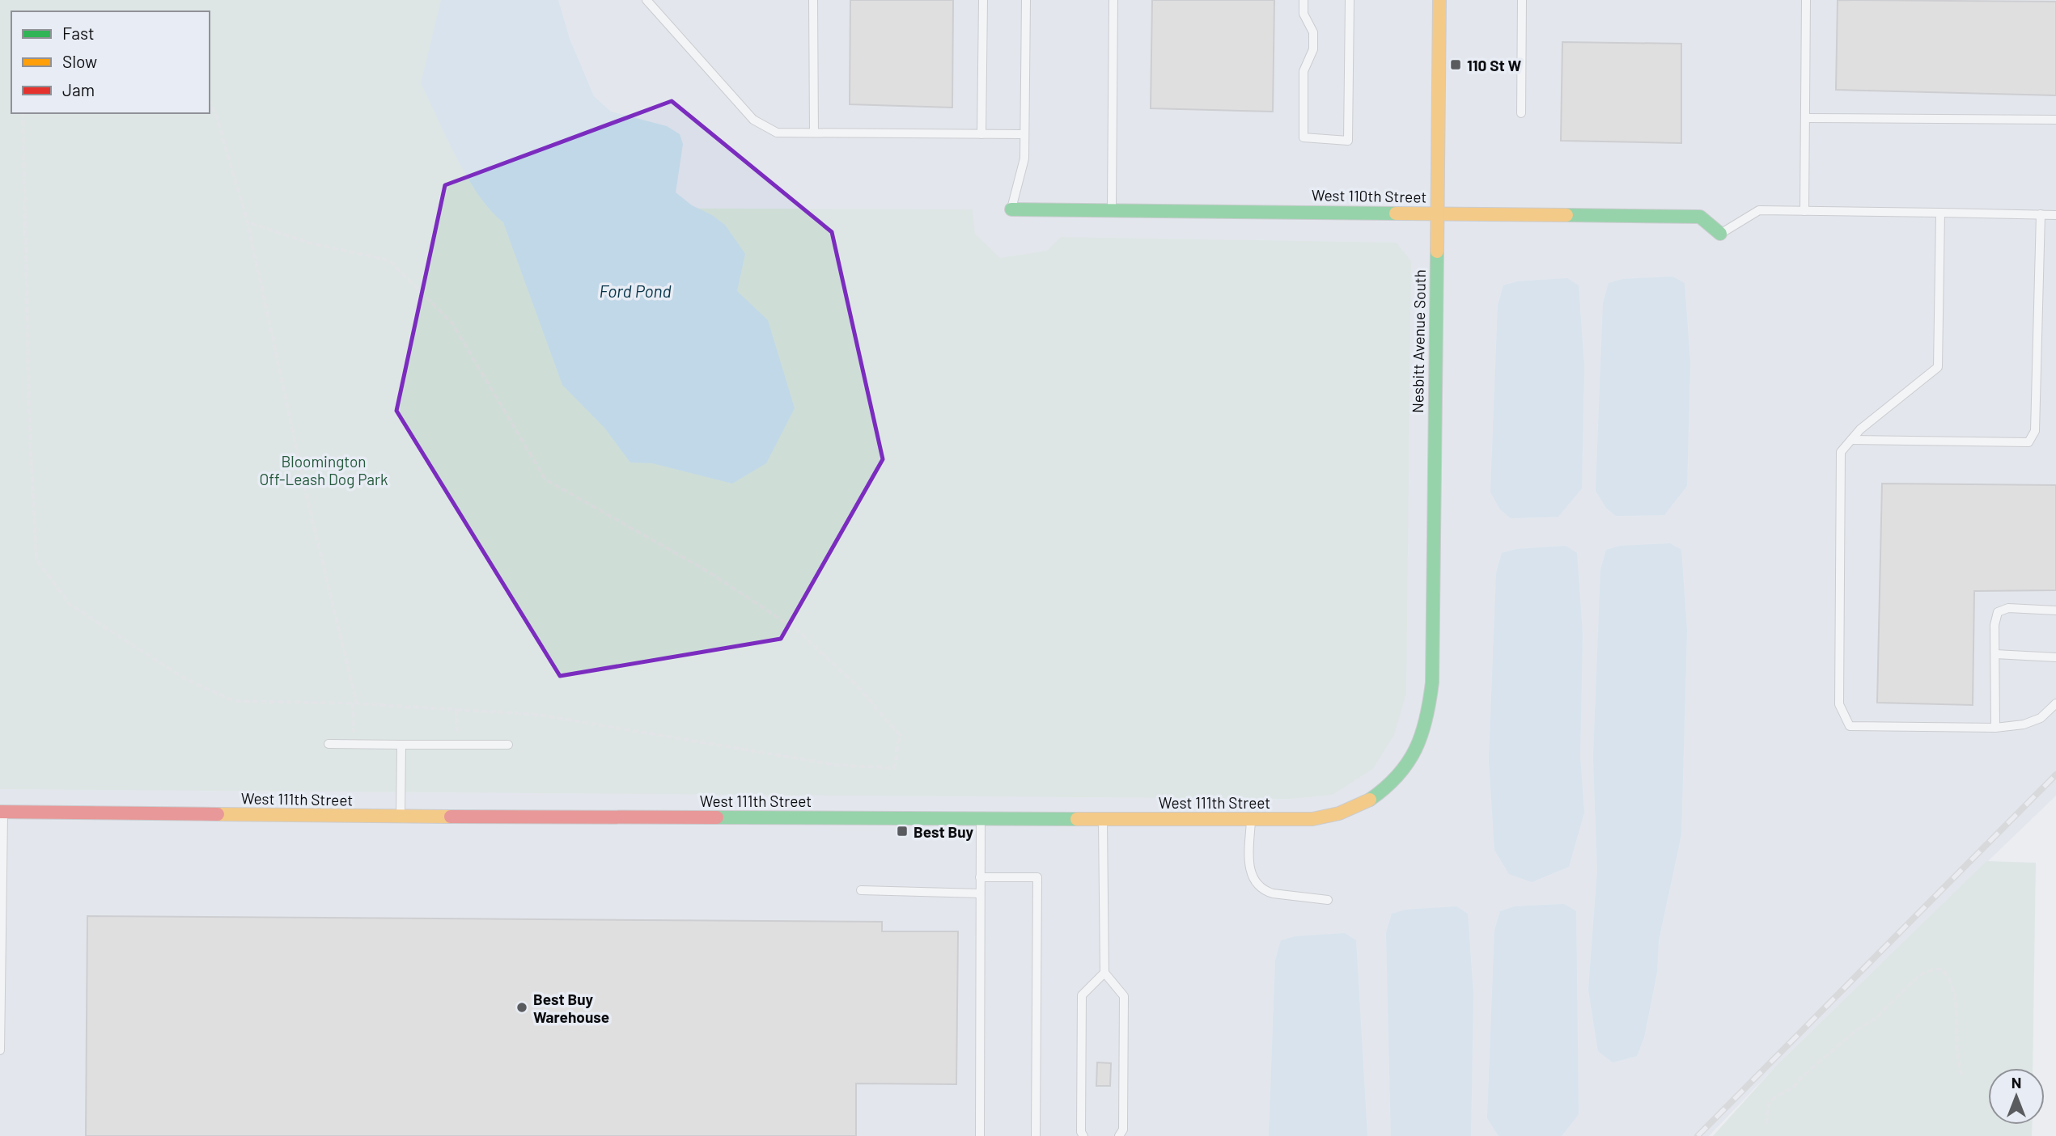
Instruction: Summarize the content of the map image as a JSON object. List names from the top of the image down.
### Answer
{
  "streets": {
    "street": ["West 110th Street", "Nesbitt Avenue South", "West 111th Street"]
  },
  "crossings": [
    ["West 110th Street", "Nesbitt Avenue South"],
    ["Nesbitt Avenue South", "West 111th Street"]
  ],
  "water": ["Ford Pond"],
  "parks": ["Bloomington Off-Leash Dog Park"],
  "places": {
    "transit": ["110 St W", "Best Buy"],
    "other": ["Best Buy Warehouse"]
  },
  "legend": ["Fast", "Slow", "Jam"],
  "north": "top"
}
